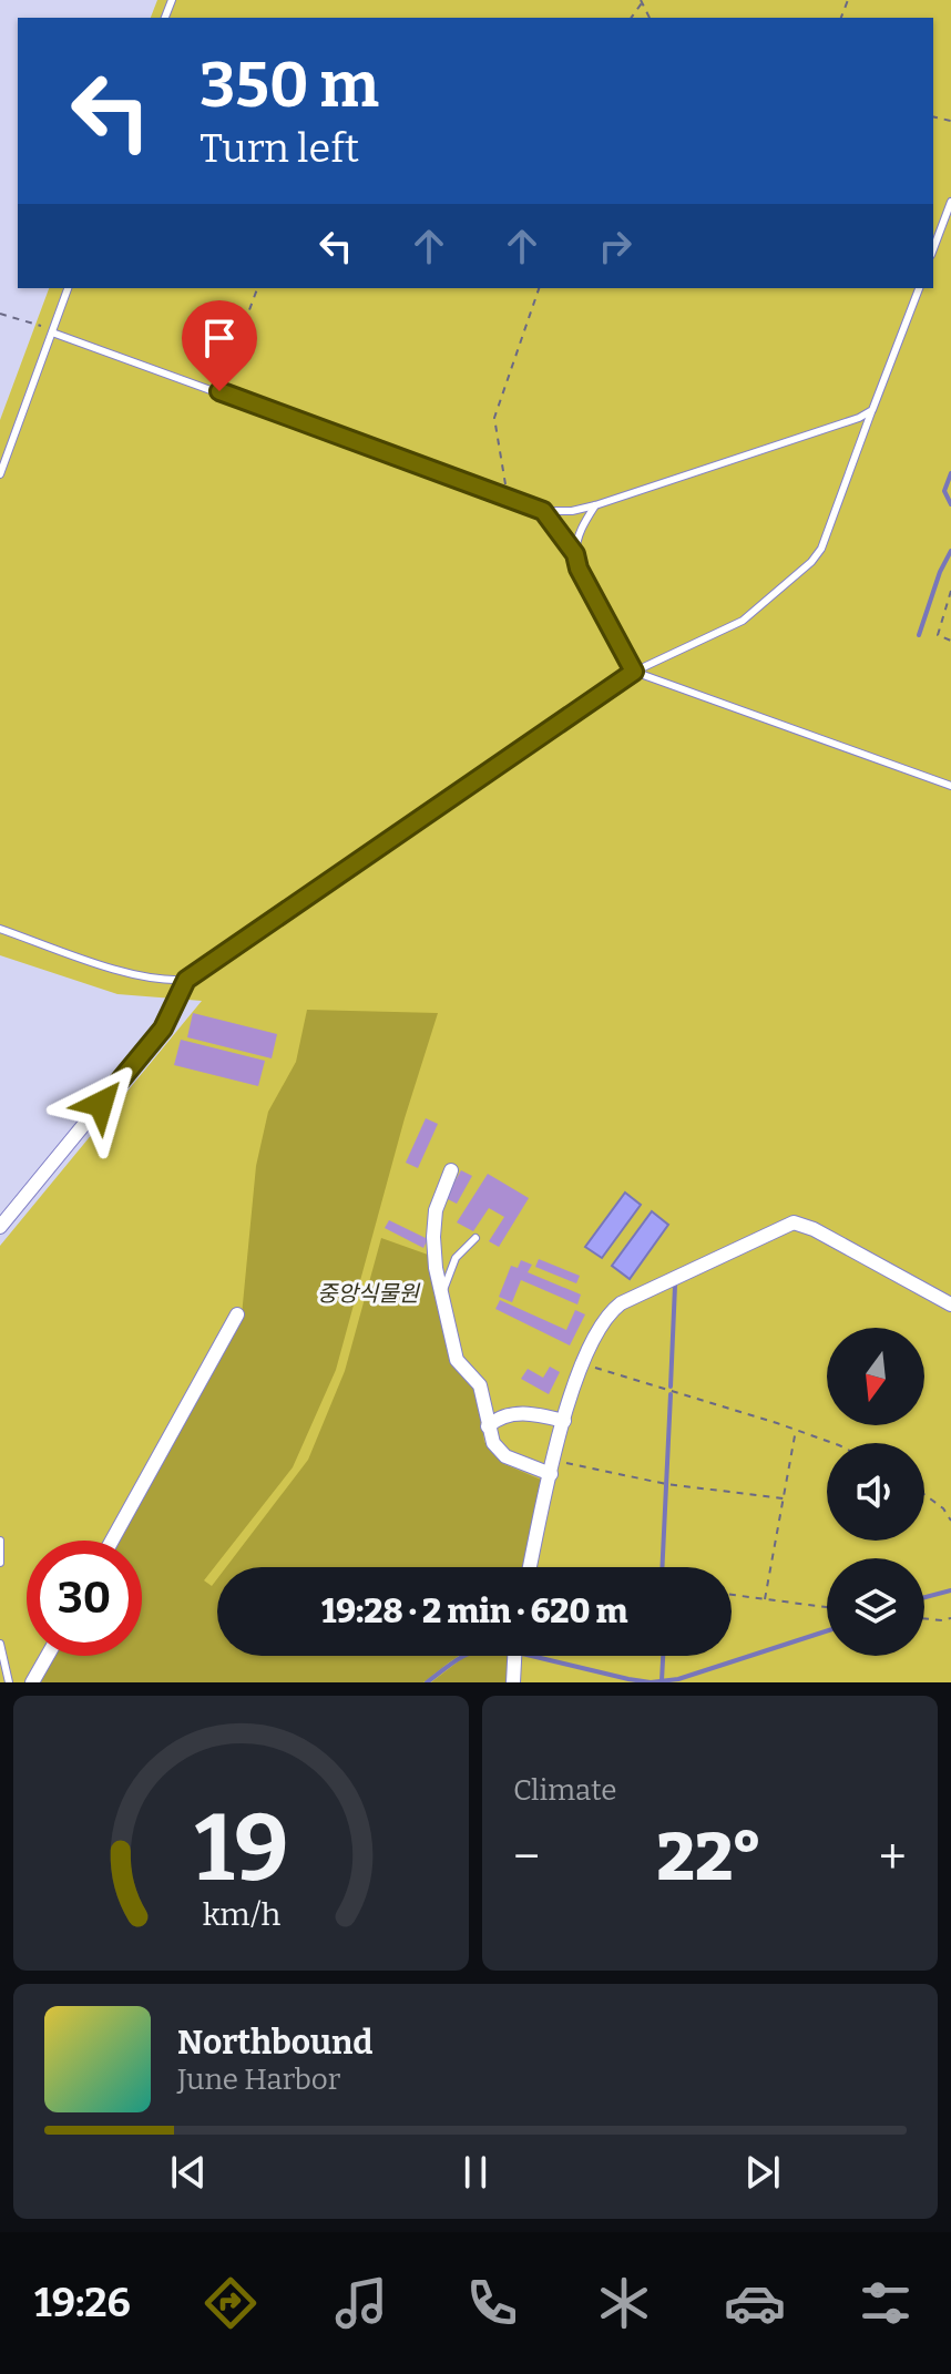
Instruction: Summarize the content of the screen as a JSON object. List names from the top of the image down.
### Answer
{
  "parks": ["중앙식물원"],
  "north": "bottom",
  "page": {
    "turn": ["350 m", "Turn left"],
    "limit": "30",
    "trip": "19:28 · 2 min · 620 m",
    "tile": "Climate",
    "heat": ["−", "22°", "+"],
    "song": ["Northbound", "June Harbor"],
    "tabs": "19:26",
    "gauge": ["19", "km/h"]
  }
}
